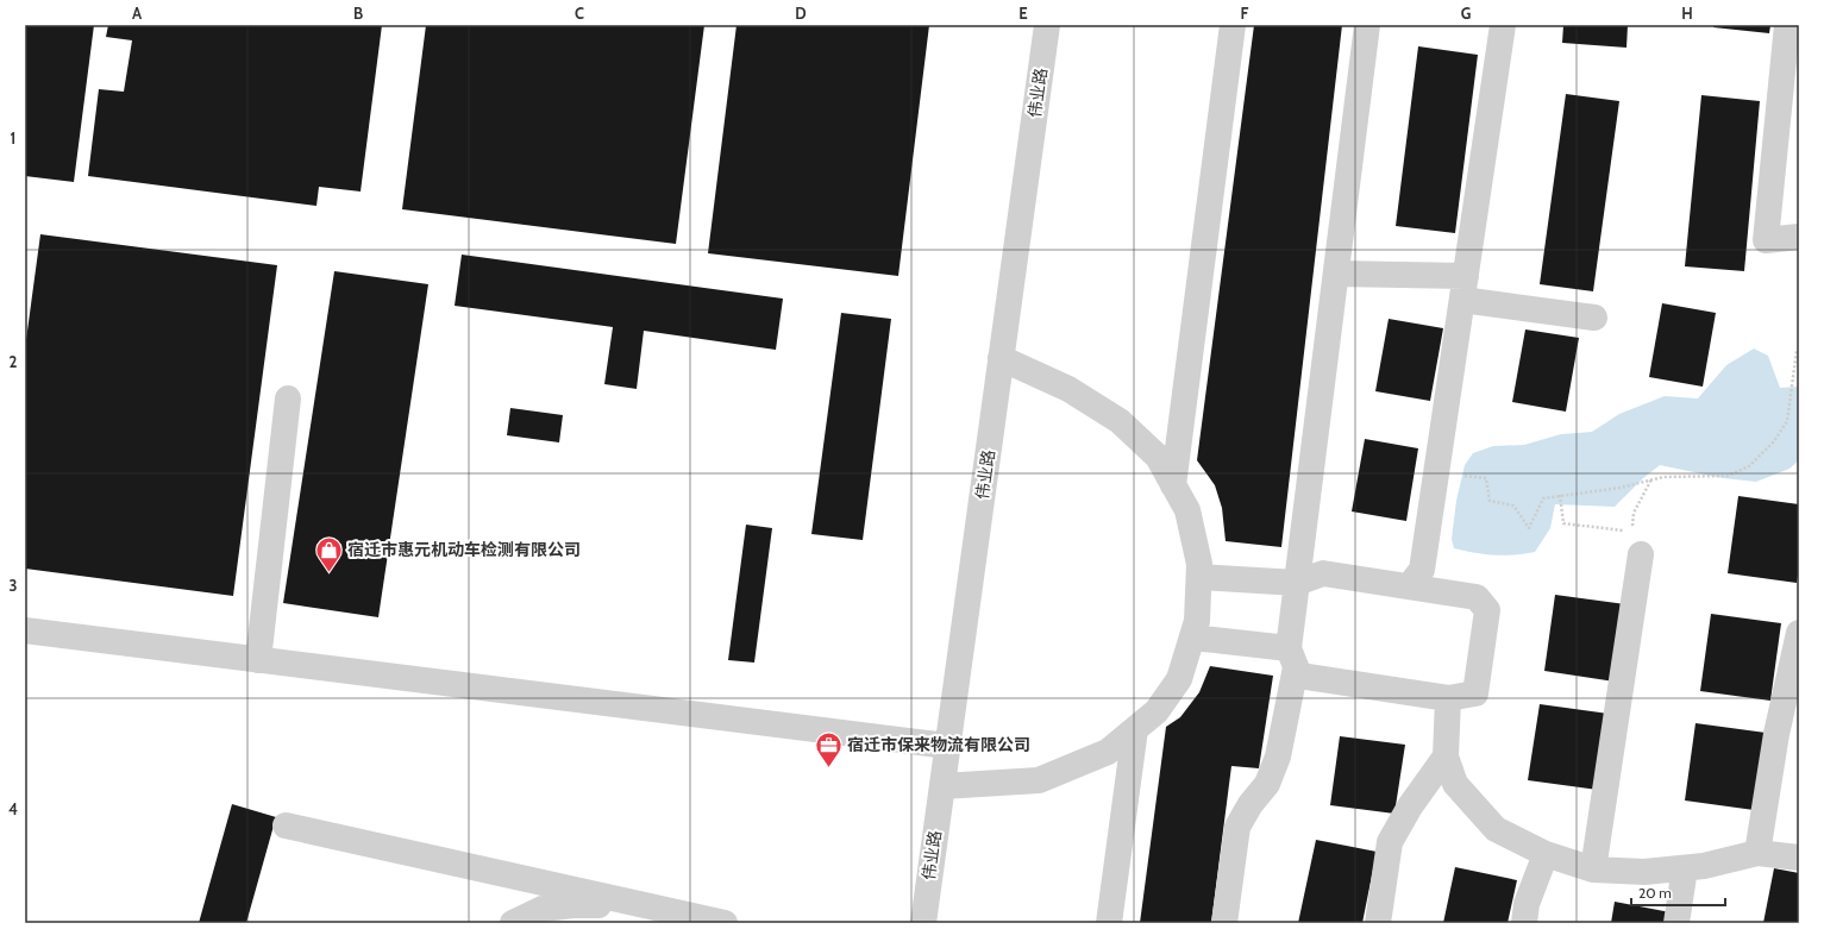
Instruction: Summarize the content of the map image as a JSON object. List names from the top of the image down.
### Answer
{
  "streets": {
    "street": ["伟业路"]
  },
  "places": {
    "shop": ["宿迁市惠元机动车检测有限公司"],
    "office": ["宿迁市保来物流有限公司"]
  },
  "scale_bar": "20 m",
  "grid": {
    "columns": [
      "A",
      "B",
      "C",
      "D",
      "E",
      "F",
      "G",
      "H"
    ],
    "rows": [
      "1",
      "2",
      "3",
      "4"
    ]
  }
}
